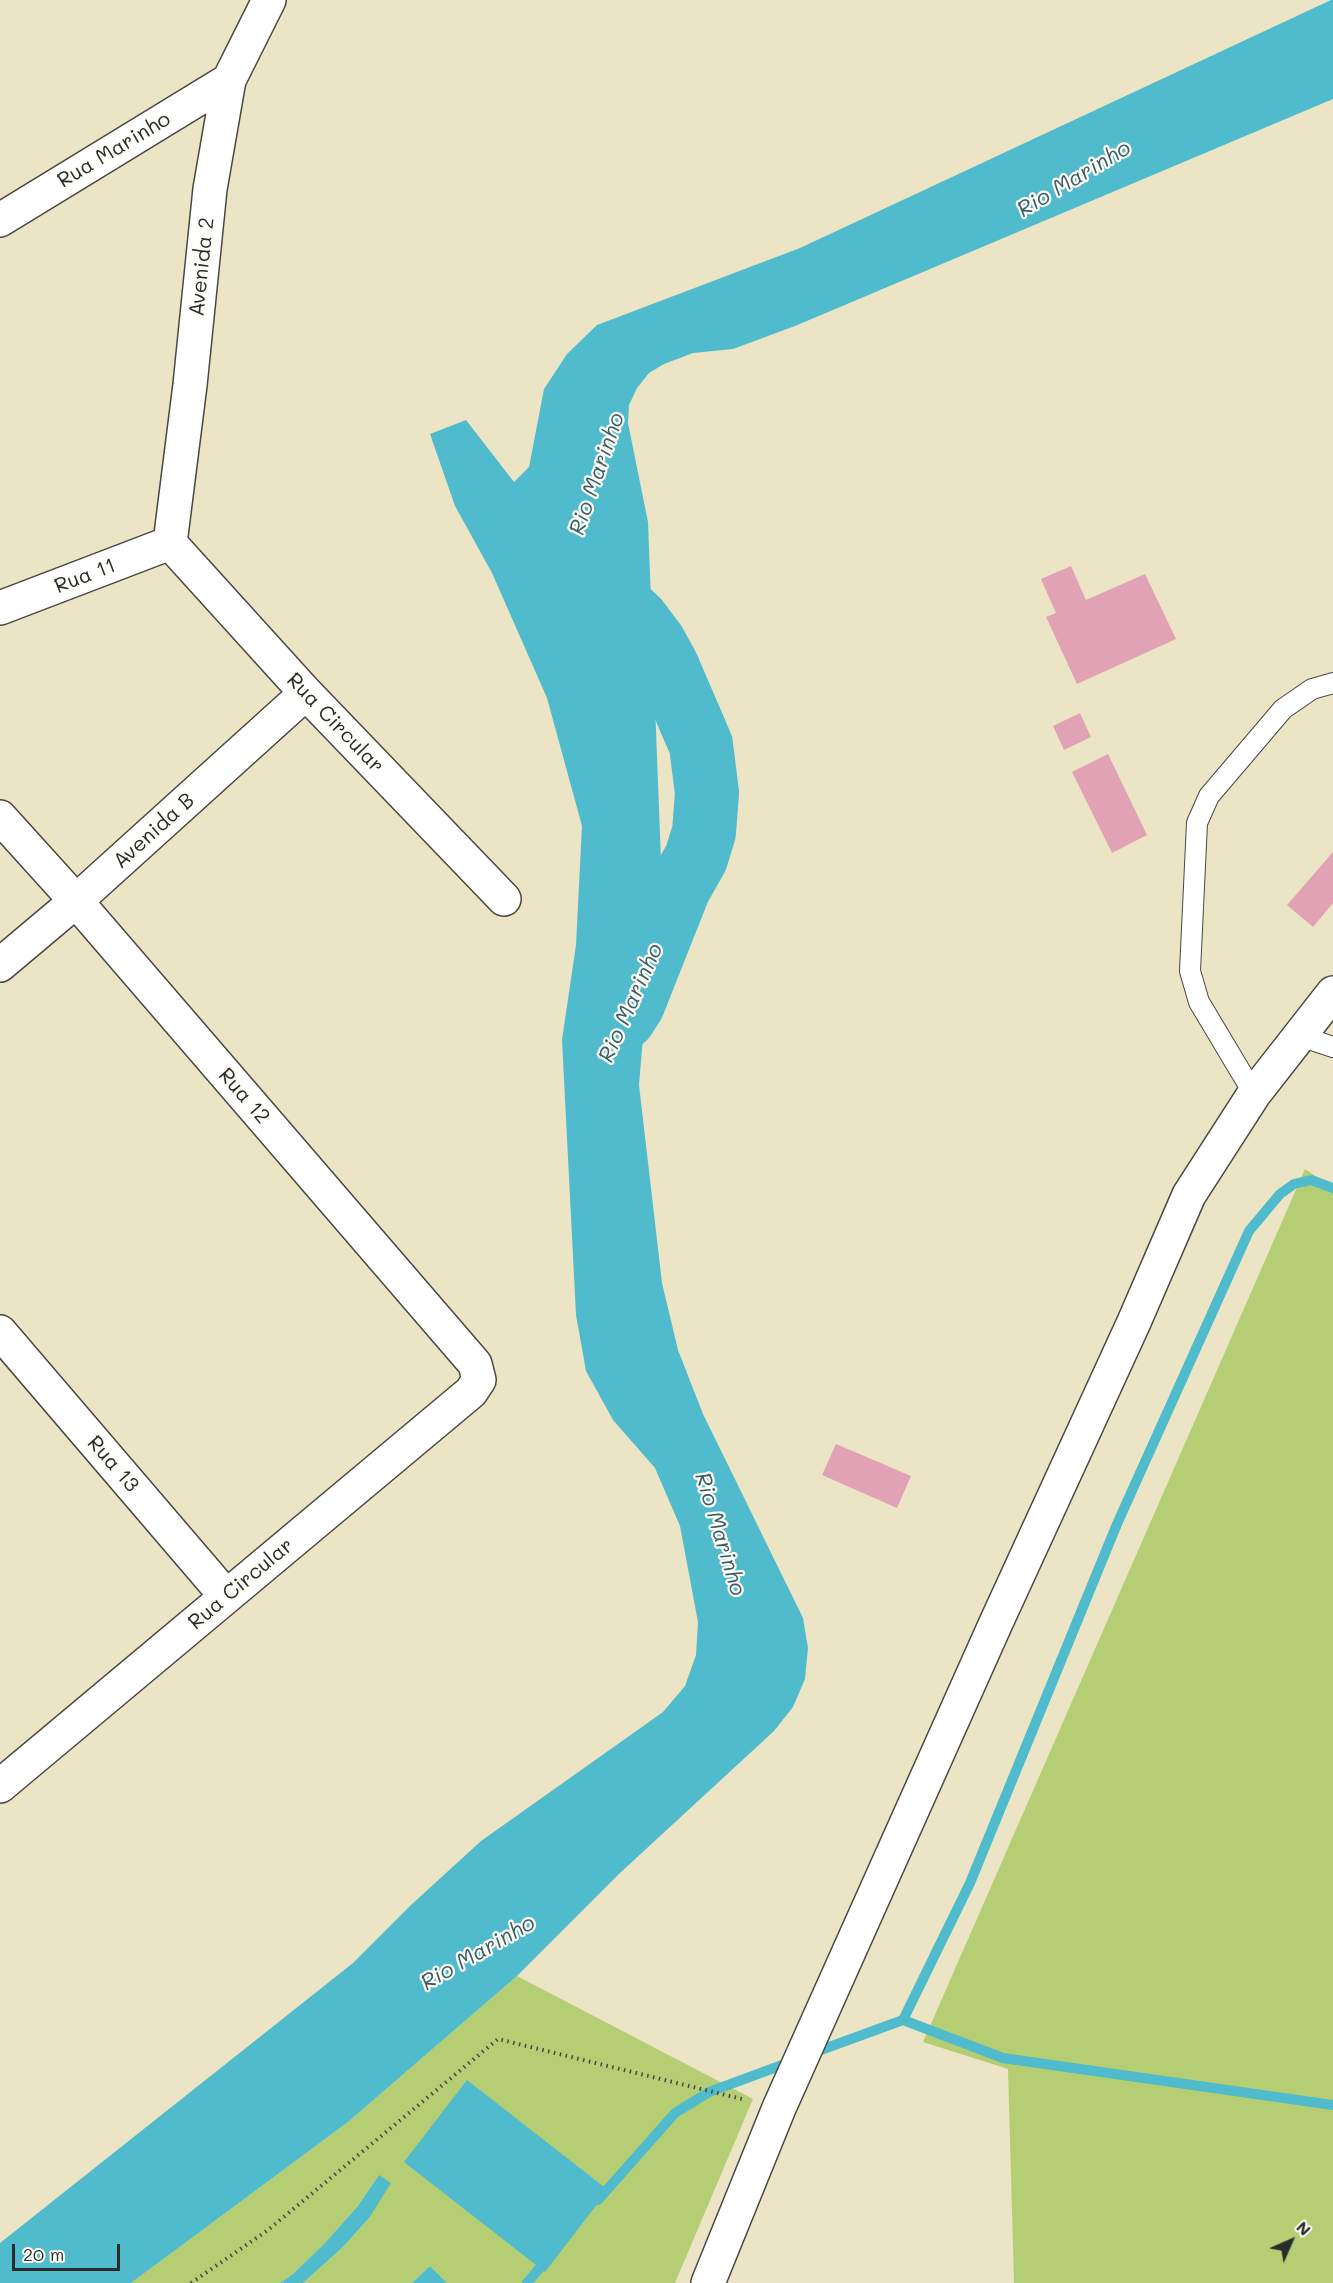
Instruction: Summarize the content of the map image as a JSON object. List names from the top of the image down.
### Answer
{
  "streets": {
    "street": [
      "Rua Marinho",
      "Avenida 2",
      "Rua 11",
      "Rua Circular",
      "Avenida B",
      "Rua 12",
      "Rua 13"
    ]
  },
  "crossings": [
    ["Rua Marinho", "Avenida 2"],
    ["Avenida 2", "Rua 11"],
    ["Avenida 2", "Rua Circular"],
    ["Rua 11", "Rua Circular"],
    ["Rua Circular", "Avenida B"],
    ["Rua Circular", "Rua 12"],
    ["Rua Circular", "Rua 13"],
    ["Avenida B", "Rua 12"]
  ],
  "water": ["Rio Marinho"],
  "scale_bar": "20 m",
  "north": "top right"
}
